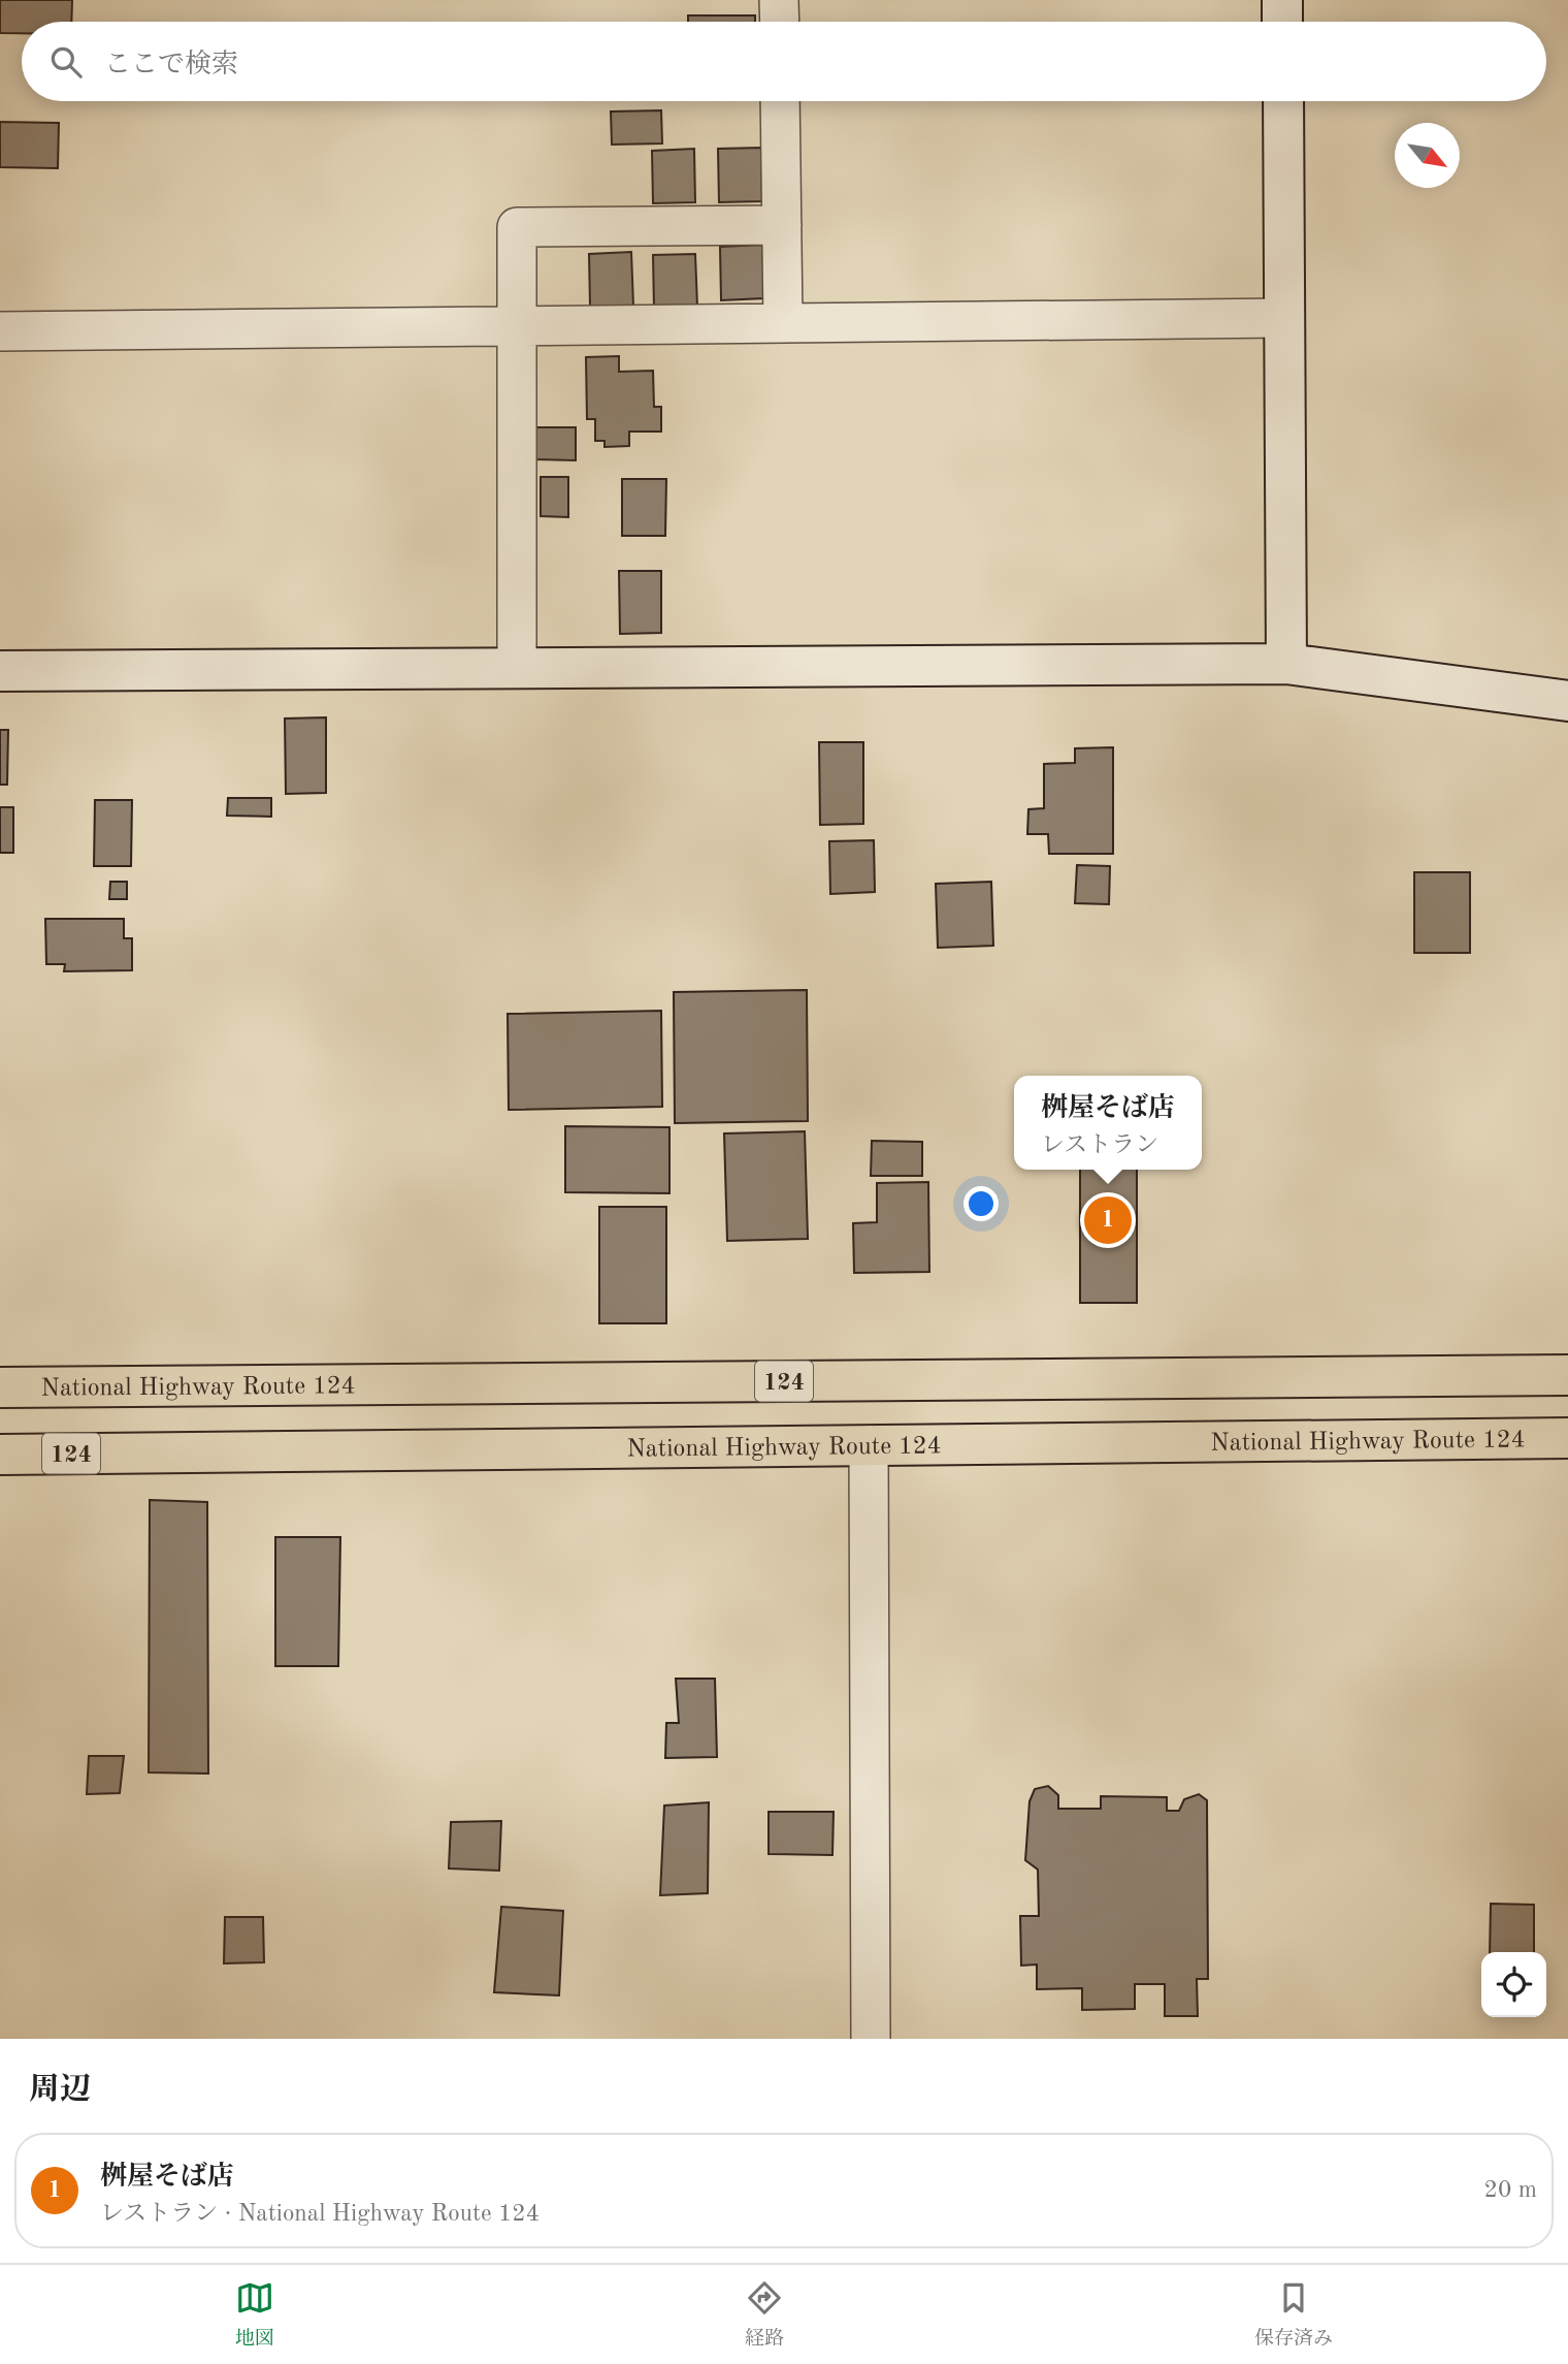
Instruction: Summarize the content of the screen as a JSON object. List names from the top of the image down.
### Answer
{
  "streets": {
    "highway": ["124", "National Highway Route 124"]
  },
  "north": "bottom right",
  "page": {
    "search": "ここで検索",
    "popup": ["桝屋そば店", "レストラン"],
    "pins": "1",
    "heading": "周辺",
    "list": [
      {
        "mark": "1",
        "name": "桝屋そば店",
        "note": "レストラン · National Highway Route 124",
        "value": "20 m"
      }
    ],
    "nav": ["地図", "経路", "保存済み"]
  }
}
